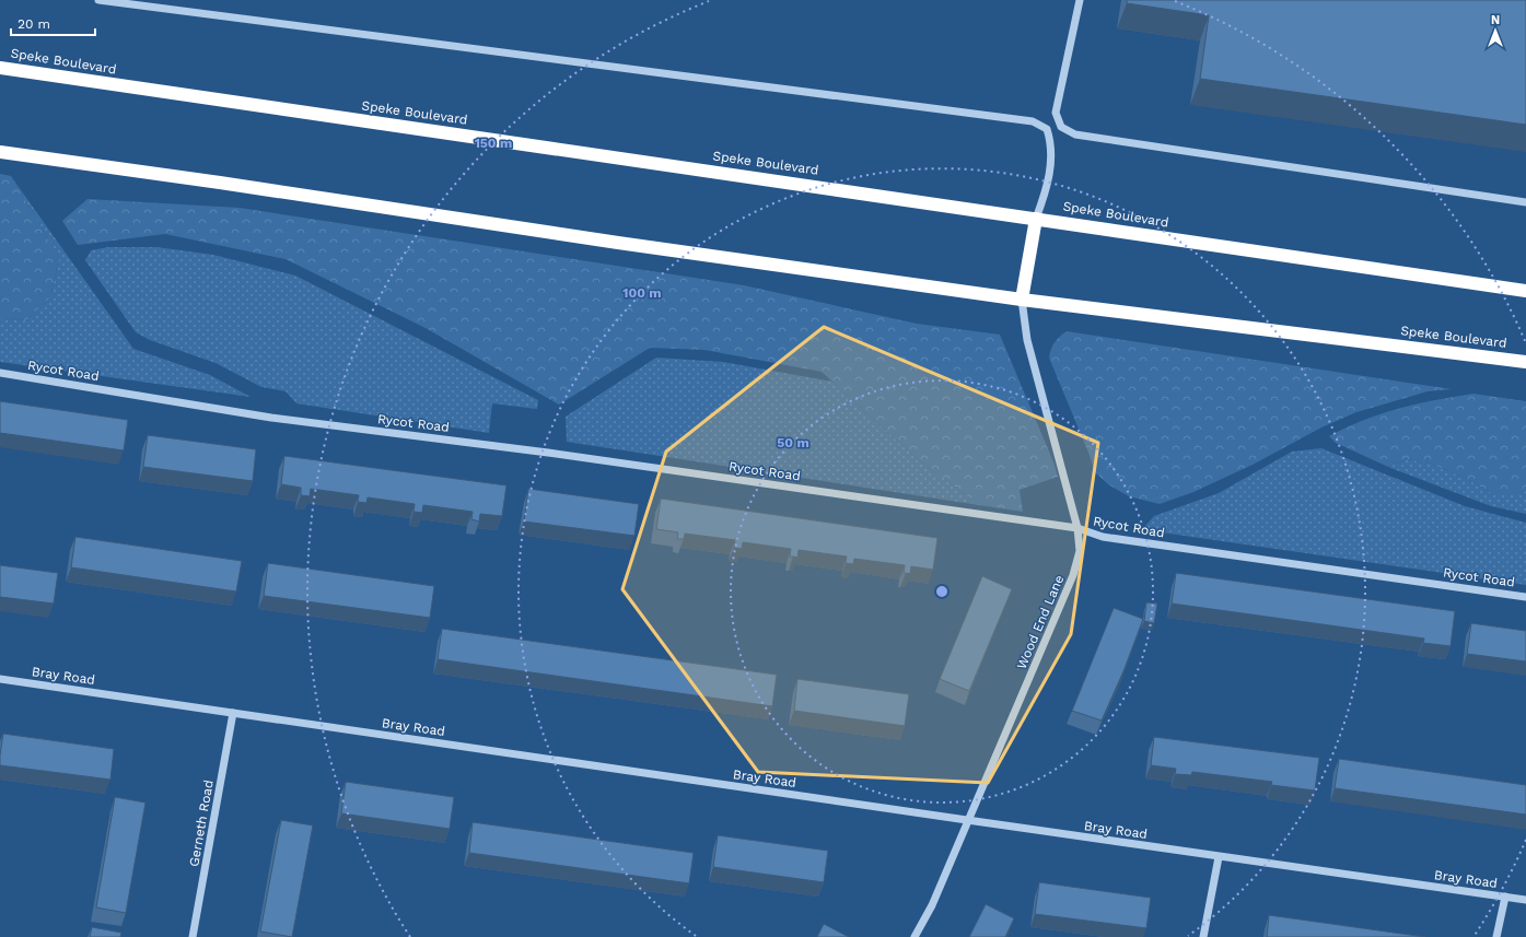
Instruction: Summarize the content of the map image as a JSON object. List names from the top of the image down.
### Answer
{
  "streets": {
    "highway": ["Speke Boulevard"],
    "street": [
      "Rycot Road",
      "Wood End Lane",
      "Bray Road",
      "Gerneth Road"
    ]
  },
  "crossings": [
    ["Speke Boulevard", "Wood End Lane"],
    ["Rycot Road", "Wood End Lane"],
    ["Wood End Lane", "Bray Road"],
    ["Bray Road", "Gerneth Road"]
  ],
  "scale_bar": "20 m",
  "north": "top",
  "rings": ["150 m", "100 m", "50 m"]
}
